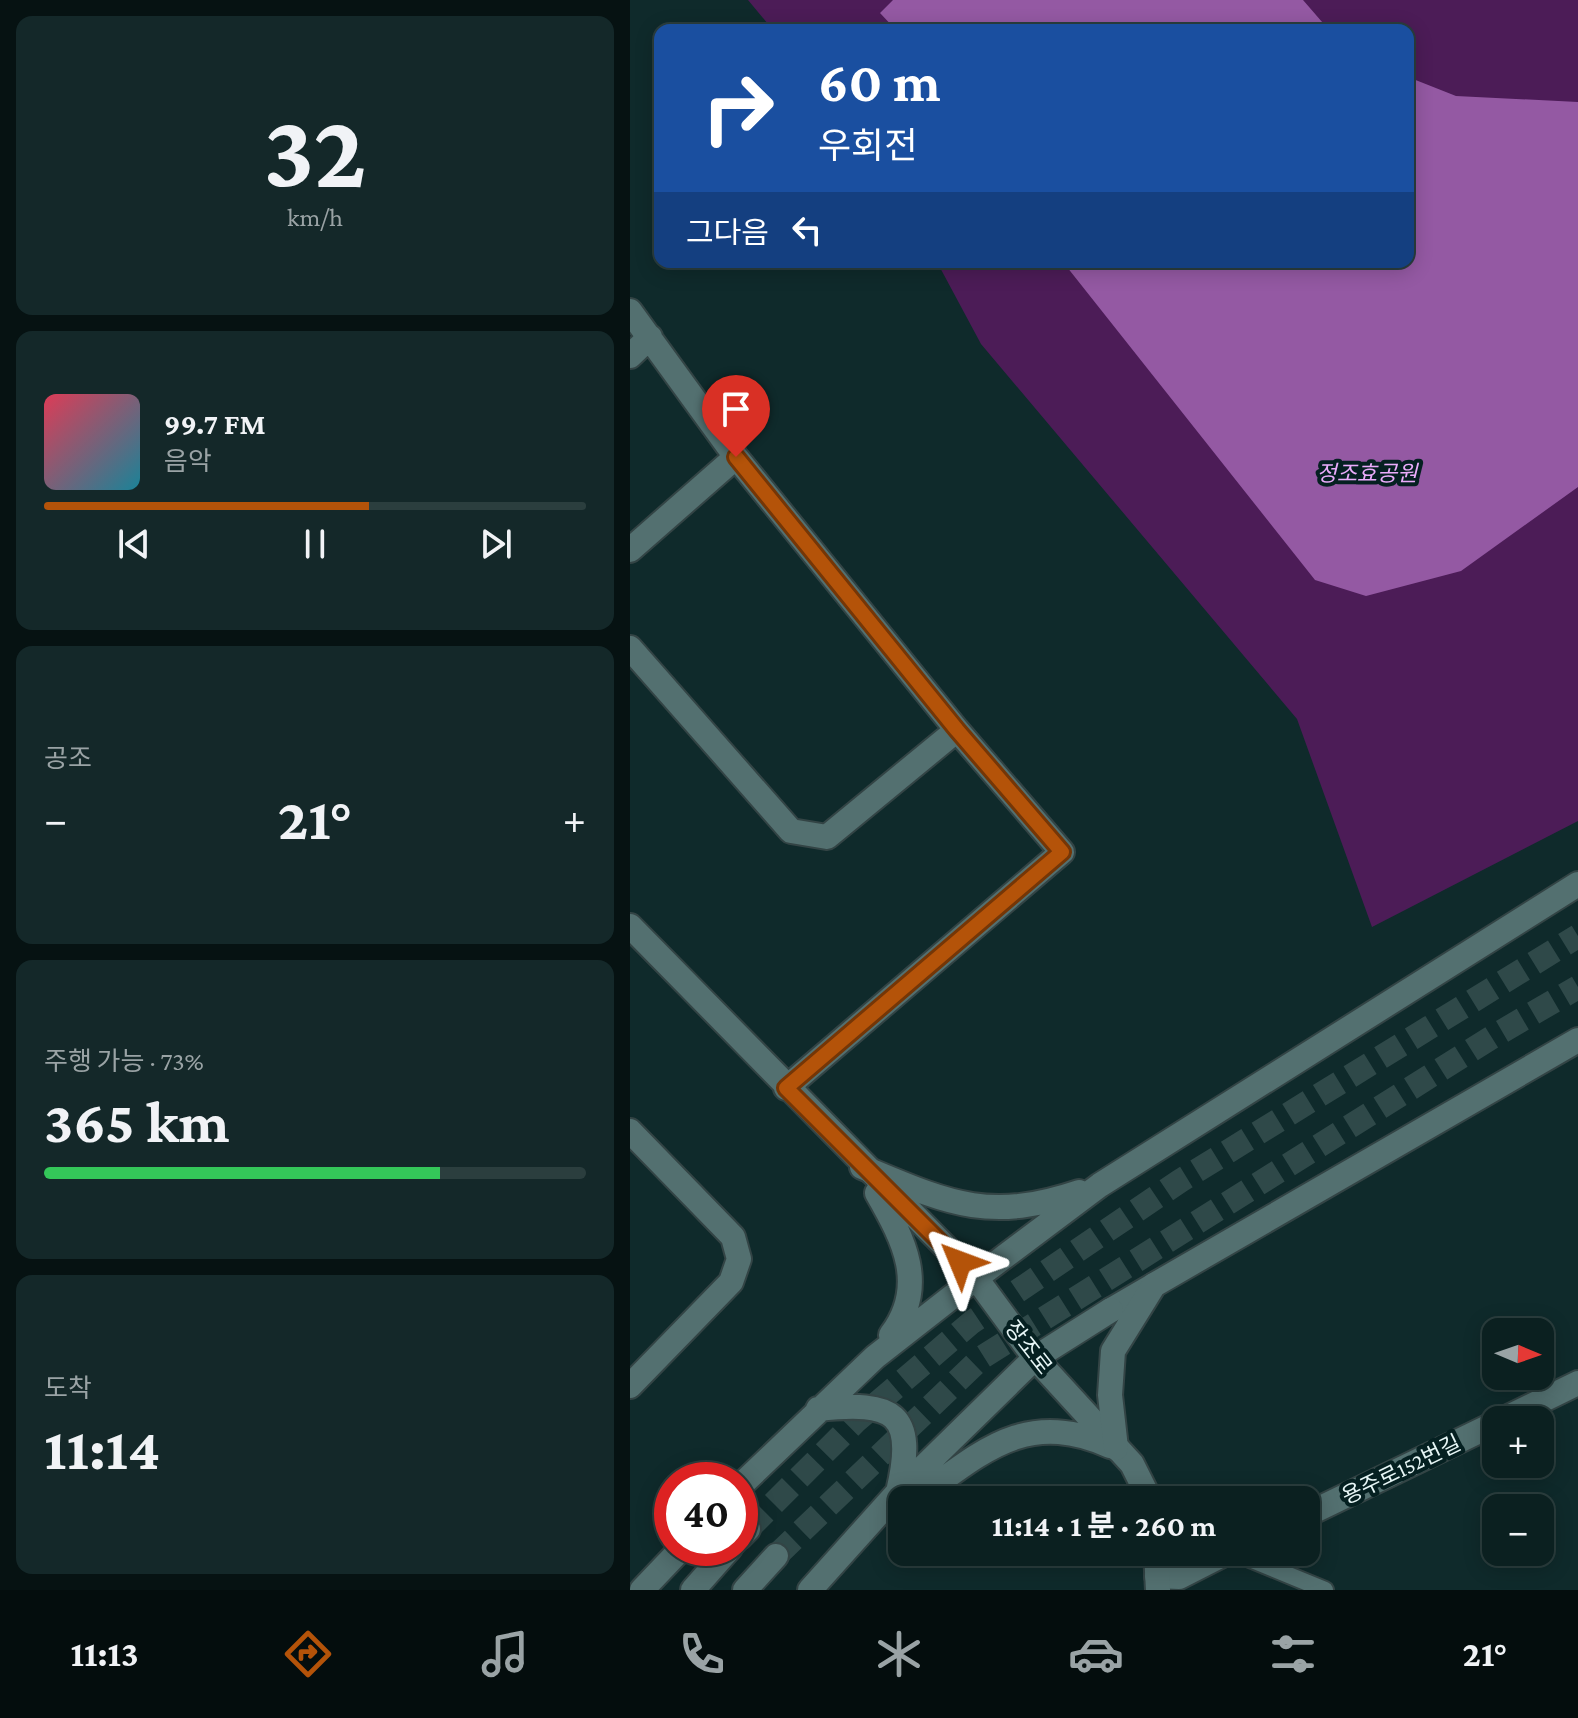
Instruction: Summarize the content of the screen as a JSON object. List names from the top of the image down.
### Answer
{
  "streets": {
    "street": ["장조로", "용주로152번길"]
  },
  "parks": ["정조효공원"],
  "north": "right",
  "page": {
    "tile": [
      ["32", "km/h"],
      "공조",
      ["주행 가능 · 73%", "365 km"],
      ["도착", "11:14"]
    ],
    "turn": ["60 m", "우회전"],
    "then": "그다음",
    "song": ["99.7 FM", "음악"],
    "heat": ["−", "21°", "+"],
    "map_buttons": ["+", "−"],
    "limit": "40",
    "trip": "11:14 · 1 분 · 260 m",
    "tabs": ["11:13", "21°"]
  }
}
